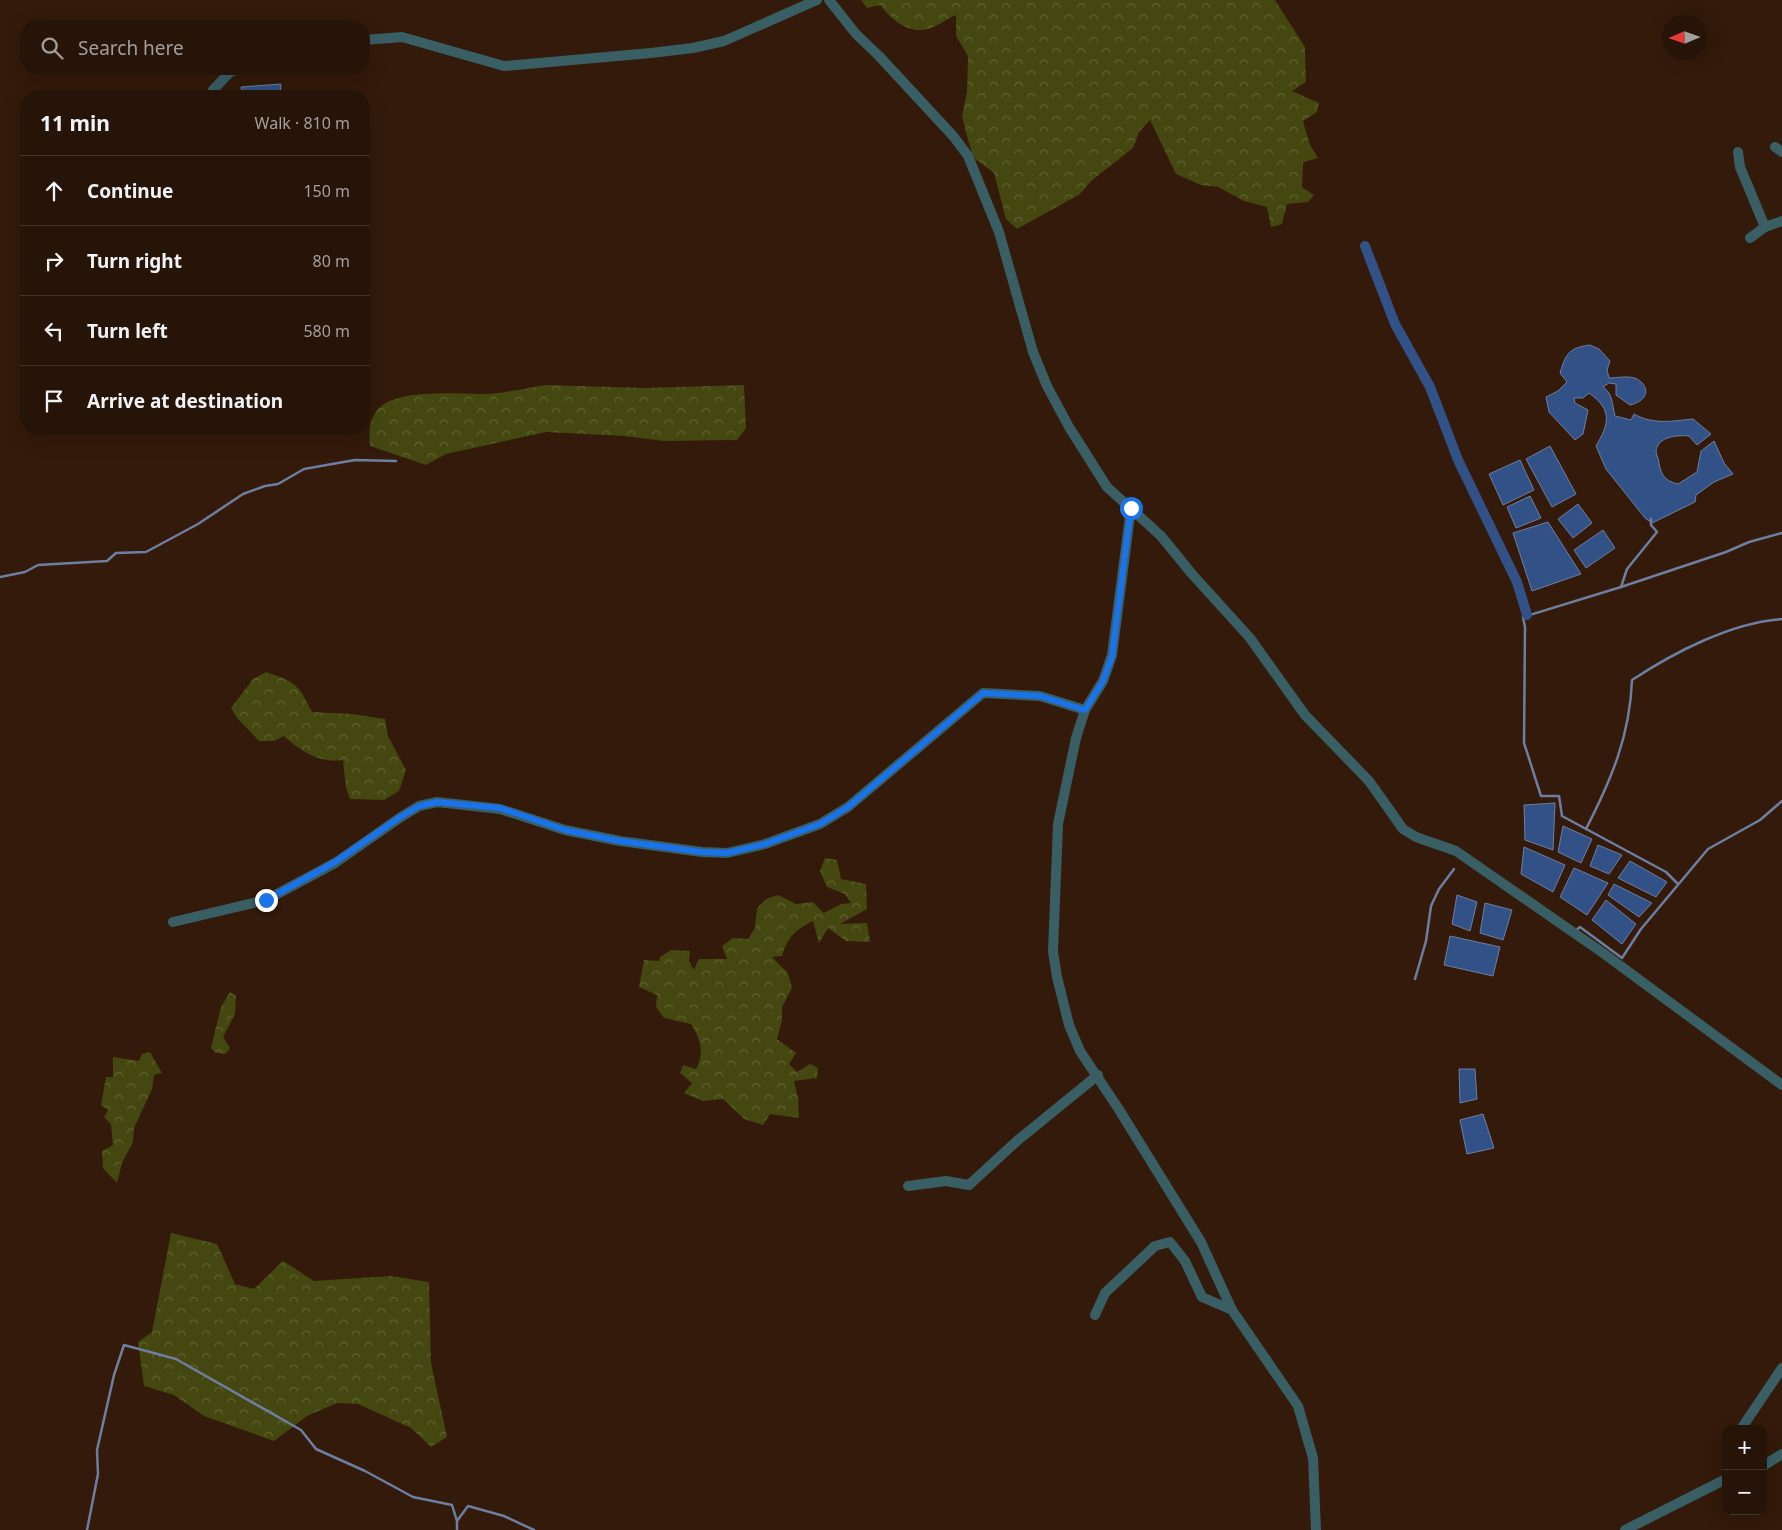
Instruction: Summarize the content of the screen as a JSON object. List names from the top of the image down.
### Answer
{
  "north": "left",
  "page": {
    "search": "Search here",
    "heading": ["11 min", "Walk · 810 m"],
    "list": [
      ["Continue", "150 m"],
      ["Turn right", "80 m"],
      ["Turn left", "580 m"],
      "Arrive at destination"
    ],
    "map_buttons": ["+", "−"]
  }
}
